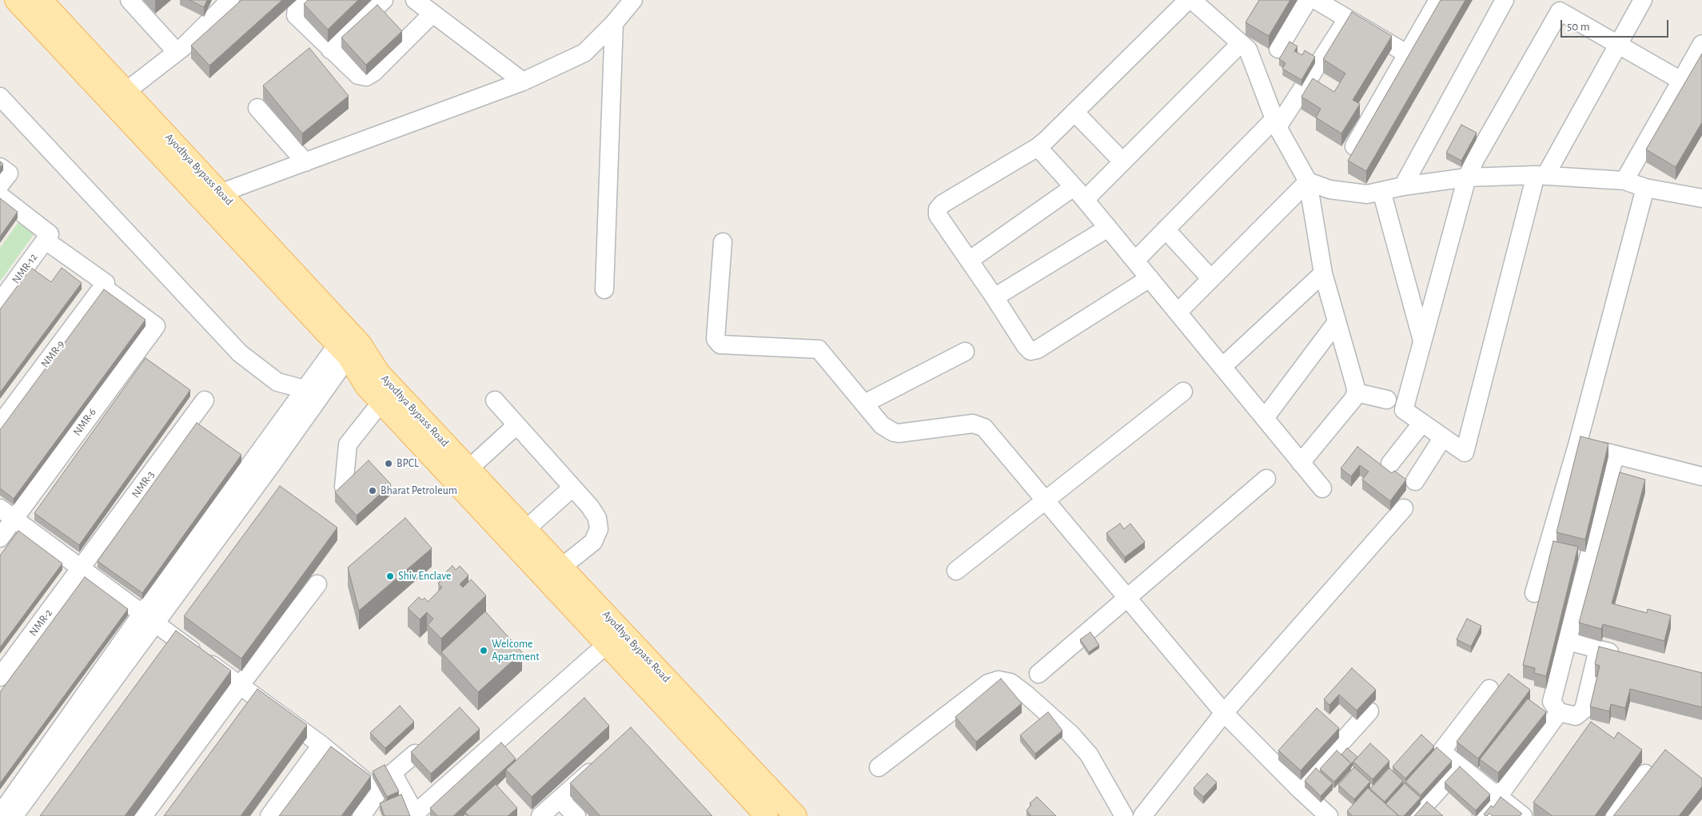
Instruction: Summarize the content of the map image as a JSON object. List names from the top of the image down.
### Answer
{
  "streets": {
    "main road": ["Ayodhya Bypass Road"],
    "street": [
      "NMR-12",
      "NMR-9",
      "NMR-6",
      "NMR-3",
      "NMR-2"
    ]
  },
  "crossings": [
    ["NMR-9", "NMR-6"],
    ["NMR-3", "NMR-2"]
  ],
  "places": [
    "BPCL",
    "Bharat Petroleum",
    "Shiv Enclave",
    "Welcome Apartment"
  ],
  "scale_bar": "50 m"
}
